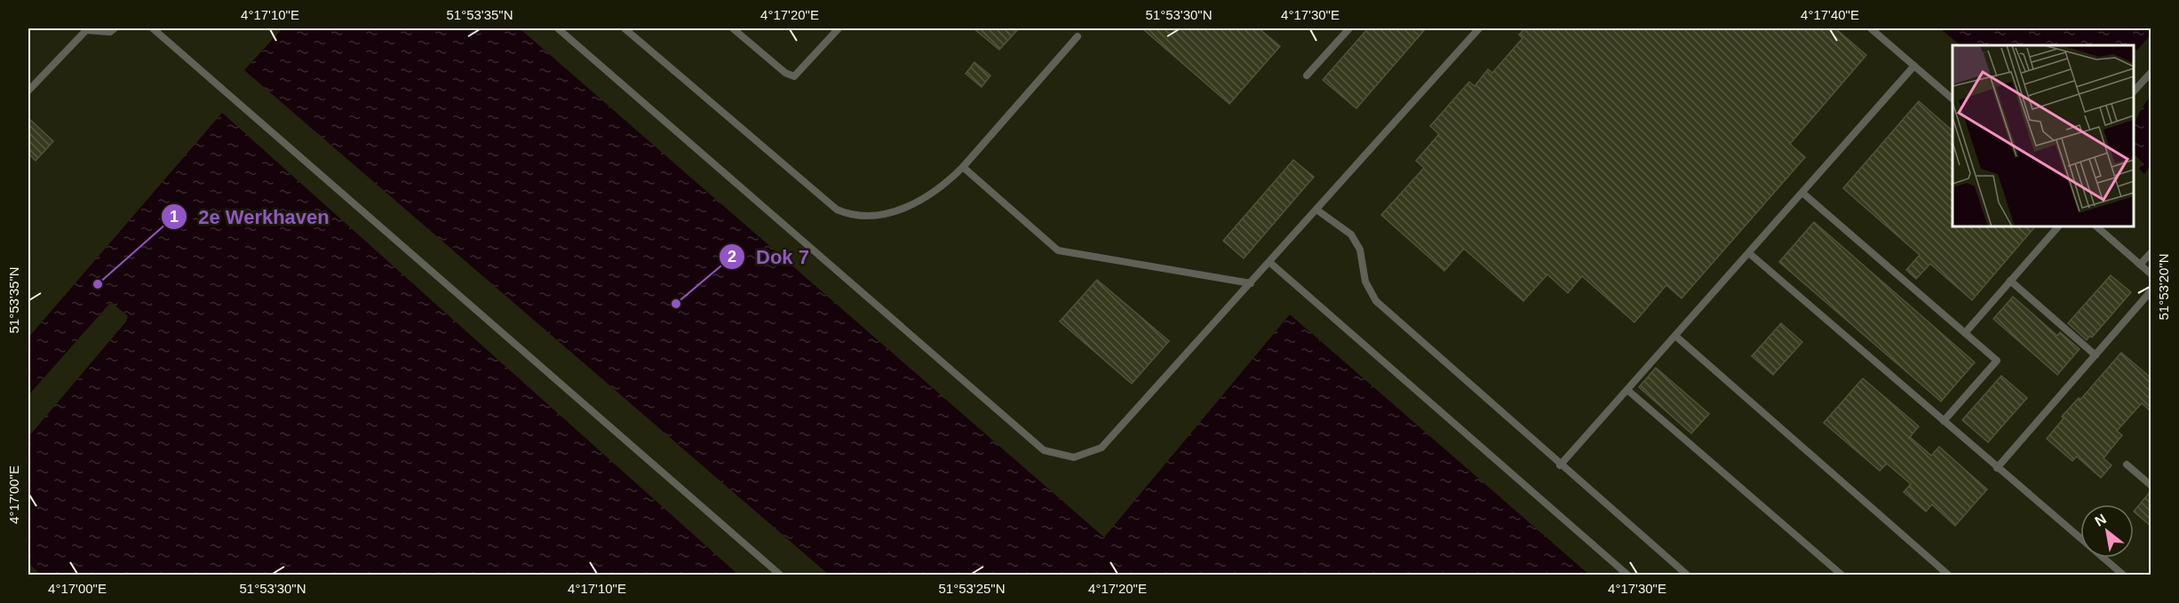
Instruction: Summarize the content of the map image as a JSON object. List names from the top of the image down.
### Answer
{
  "places": ["2e Werkhaven", "Dok 7"],
  "north": "top left",
  "coordinates": [
    "4°17'10\"E",
    "51°53'35\"N",
    "4°17'20\"E",
    "51°53'30\"N",
    "4°17'30\"E",
    "4°17'40\"E",
    "51°53'20\"N",
    "4°17'00\"E",
    "51°53'25\"N"
  ]
}
